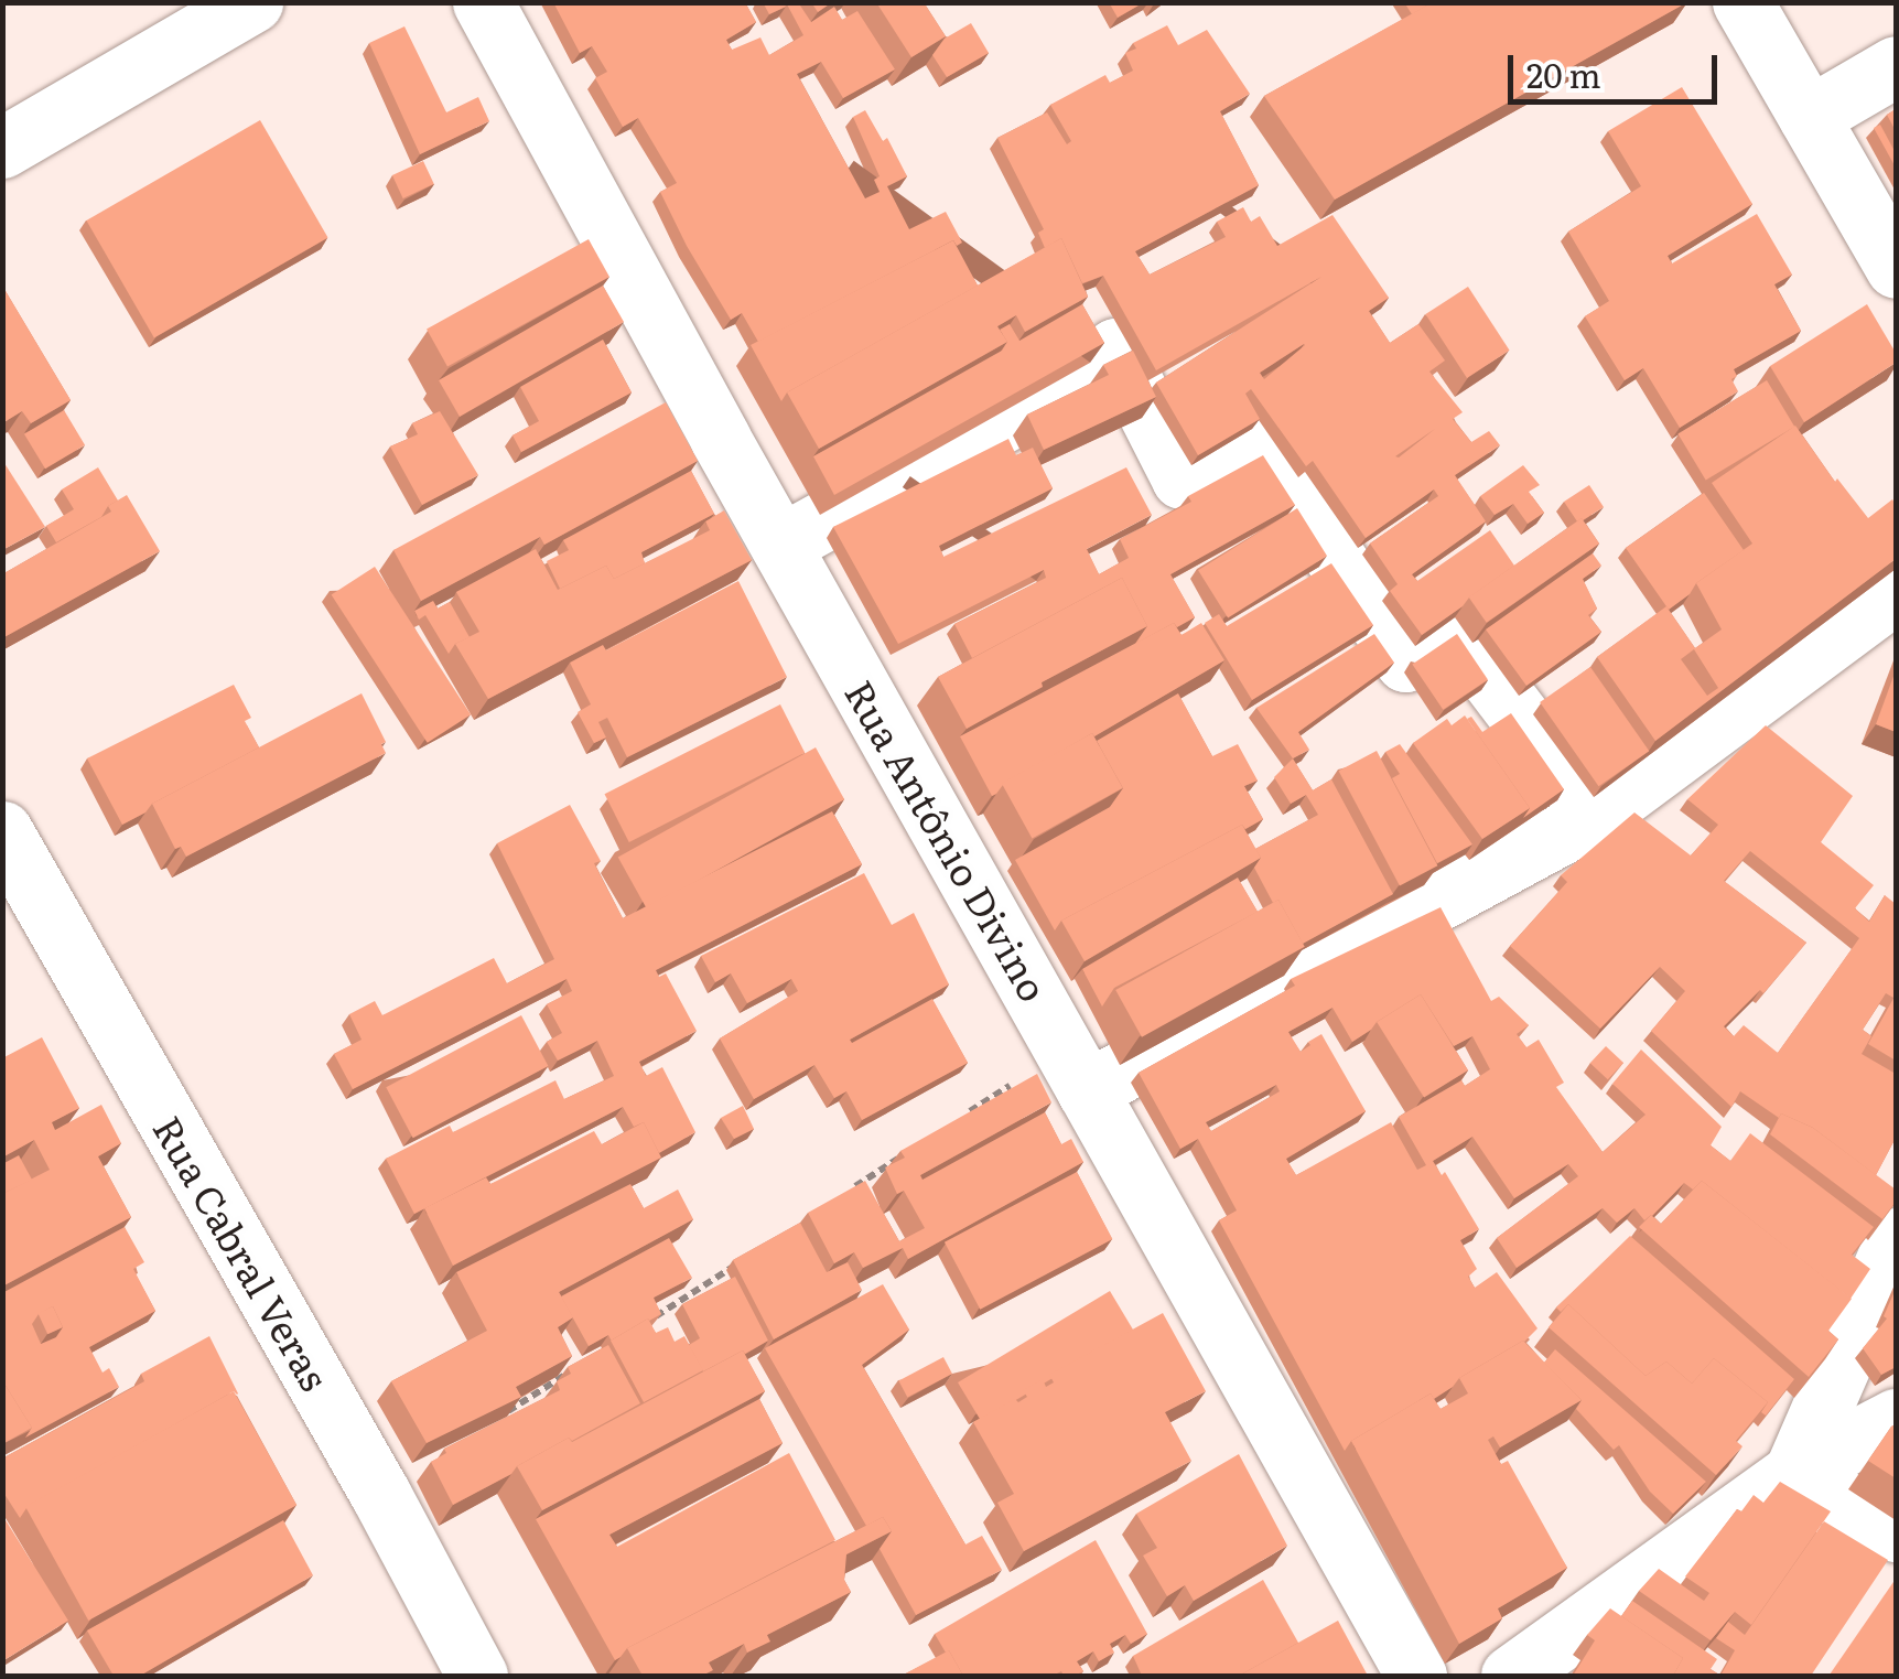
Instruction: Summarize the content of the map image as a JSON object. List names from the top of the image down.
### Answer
{
  "streets": {
    "street": ["Rua Antônio Divino", "Rua Cabral Veras"]
  },
  "scale_bar": "20 m"
}
